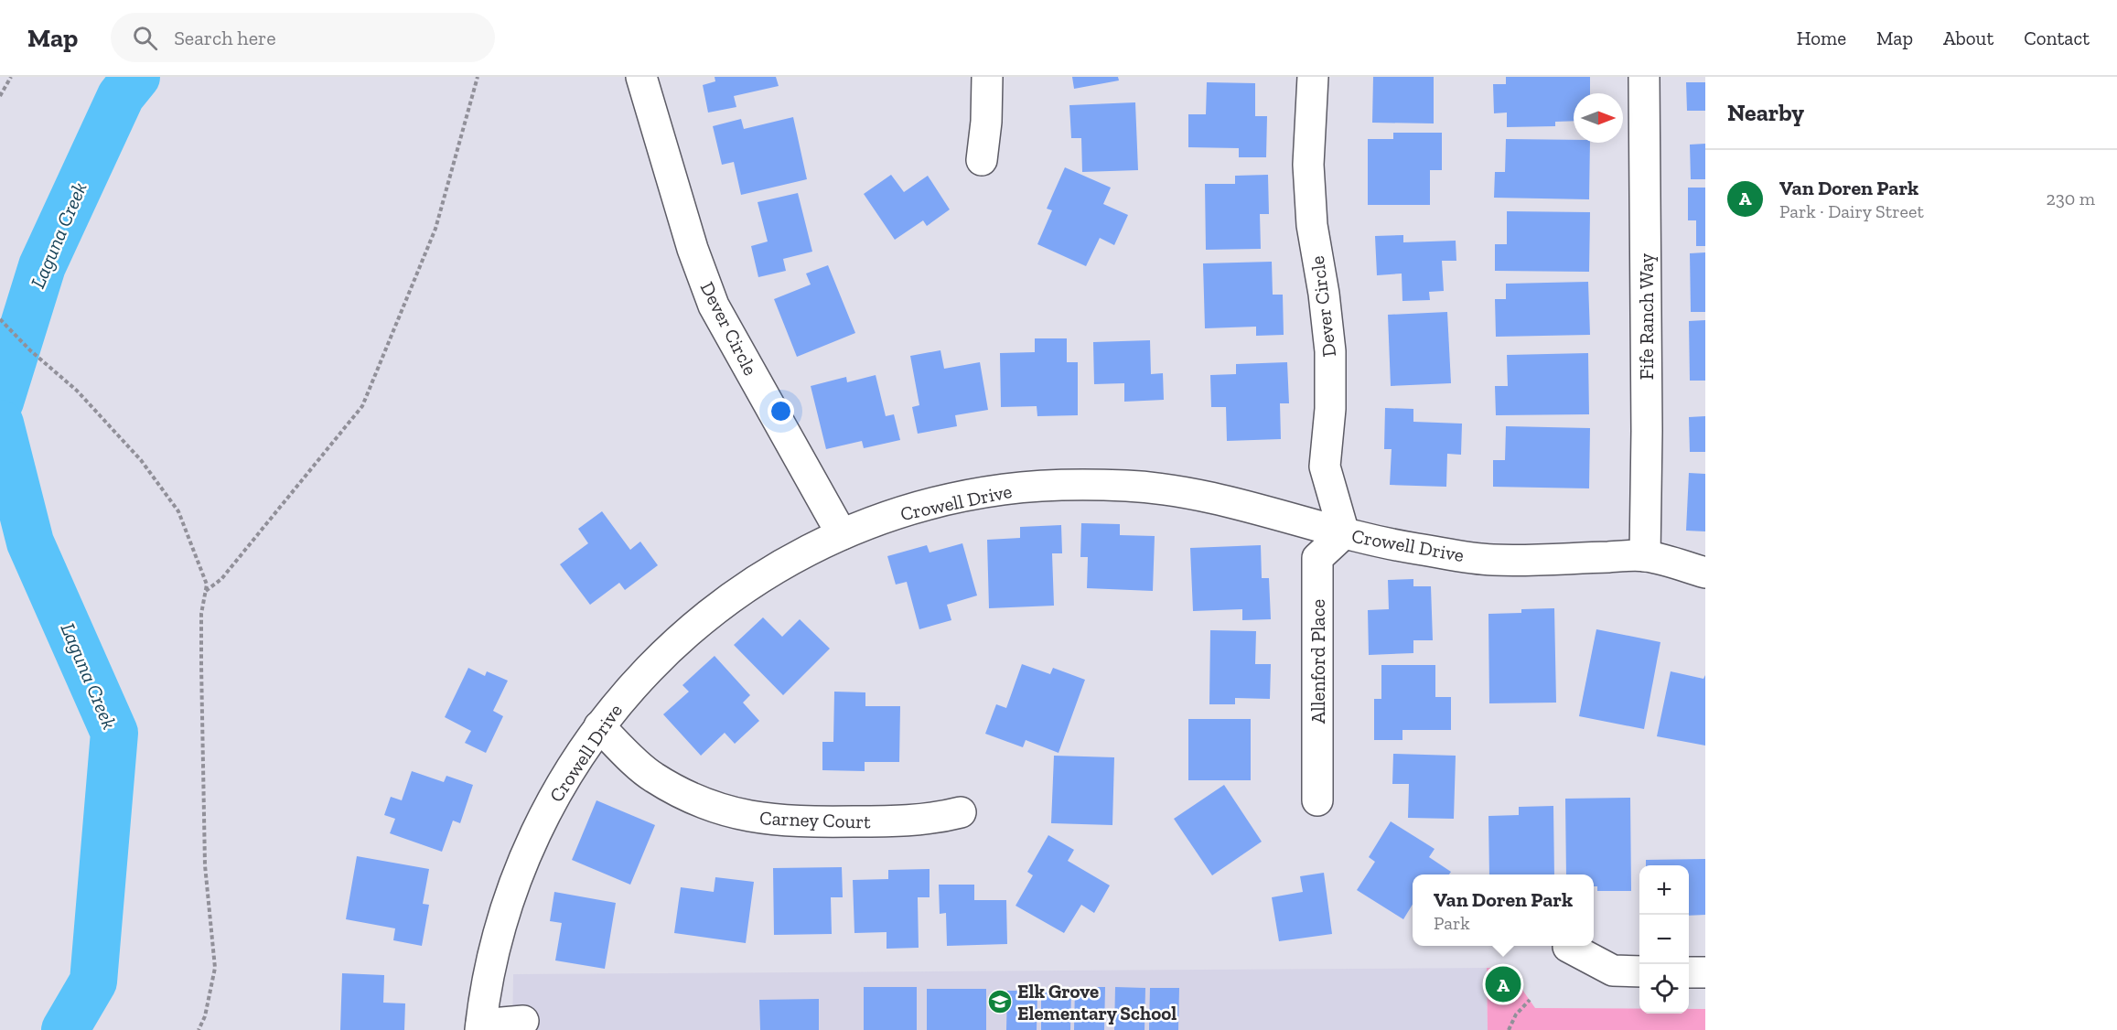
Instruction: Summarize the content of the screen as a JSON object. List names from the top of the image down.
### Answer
{
  "streets": {
    "street": [
      "Dever Circle",
      "Fife Ranch Way",
      "Crowell Drive",
      "Allenford Place",
      "Carney Court"
    ]
  },
  "crossings": [
    ["Dever Circle", "Crowell Drive"],
    ["Dever Circle", "Allenford Place"],
    ["Fife Ranch Way", "Crowell Drive"],
    ["Crowell Drive", "Allenford Place"],
    ["Crowell Drive", "Carney Court"]
  ],
  "water": ["Laguna Creek"],
  "places": {
    "school or university": ["Elk Grove Elementary School"]
  },
  "north": "right",
  "page": {
    "header": "Map",
    "search": "Search here",
    "nav": [
      "Home",
      "Map",
      "About",
      "Contact"
    ],
    "heading": "Nearby",
    "list": [
      {
        "mark": "A",
        "name": "Van Doren Park",
        "note": "Park · Dairy Street",
        "value": "230 m"
      }
    ],
    "map_buttons": ["+", "−"],
    "popup": ["Van Doren Park", "Park"],
    "pins": "A"
  }
}
